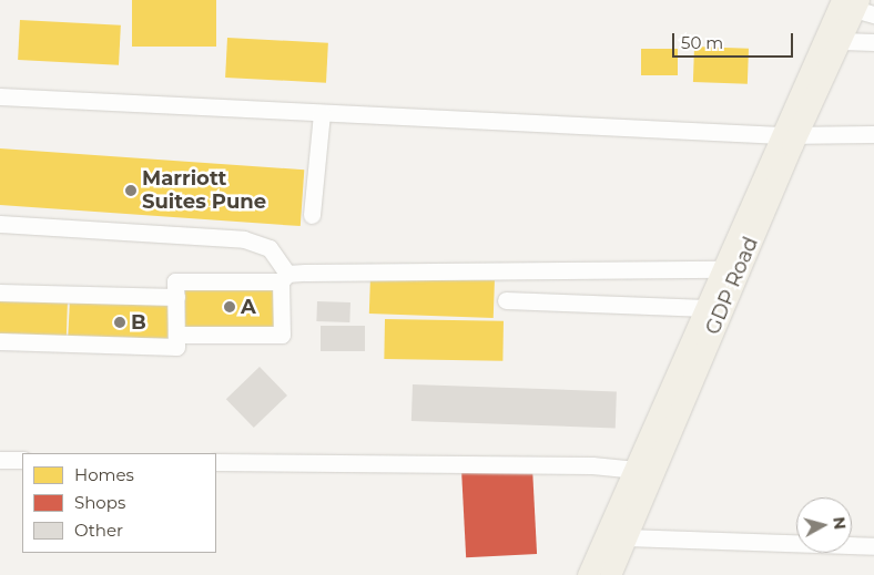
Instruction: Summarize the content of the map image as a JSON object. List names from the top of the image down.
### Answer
{
  "streets": {
    "main road": ["GDP Road"]
  },
  "places": ["Marriott Suites Pune", "A", "B"],
  "legend": ["Homes", "Shops", "Other"],
  "scale_bar": "50 m",
  "north": "right"
}
